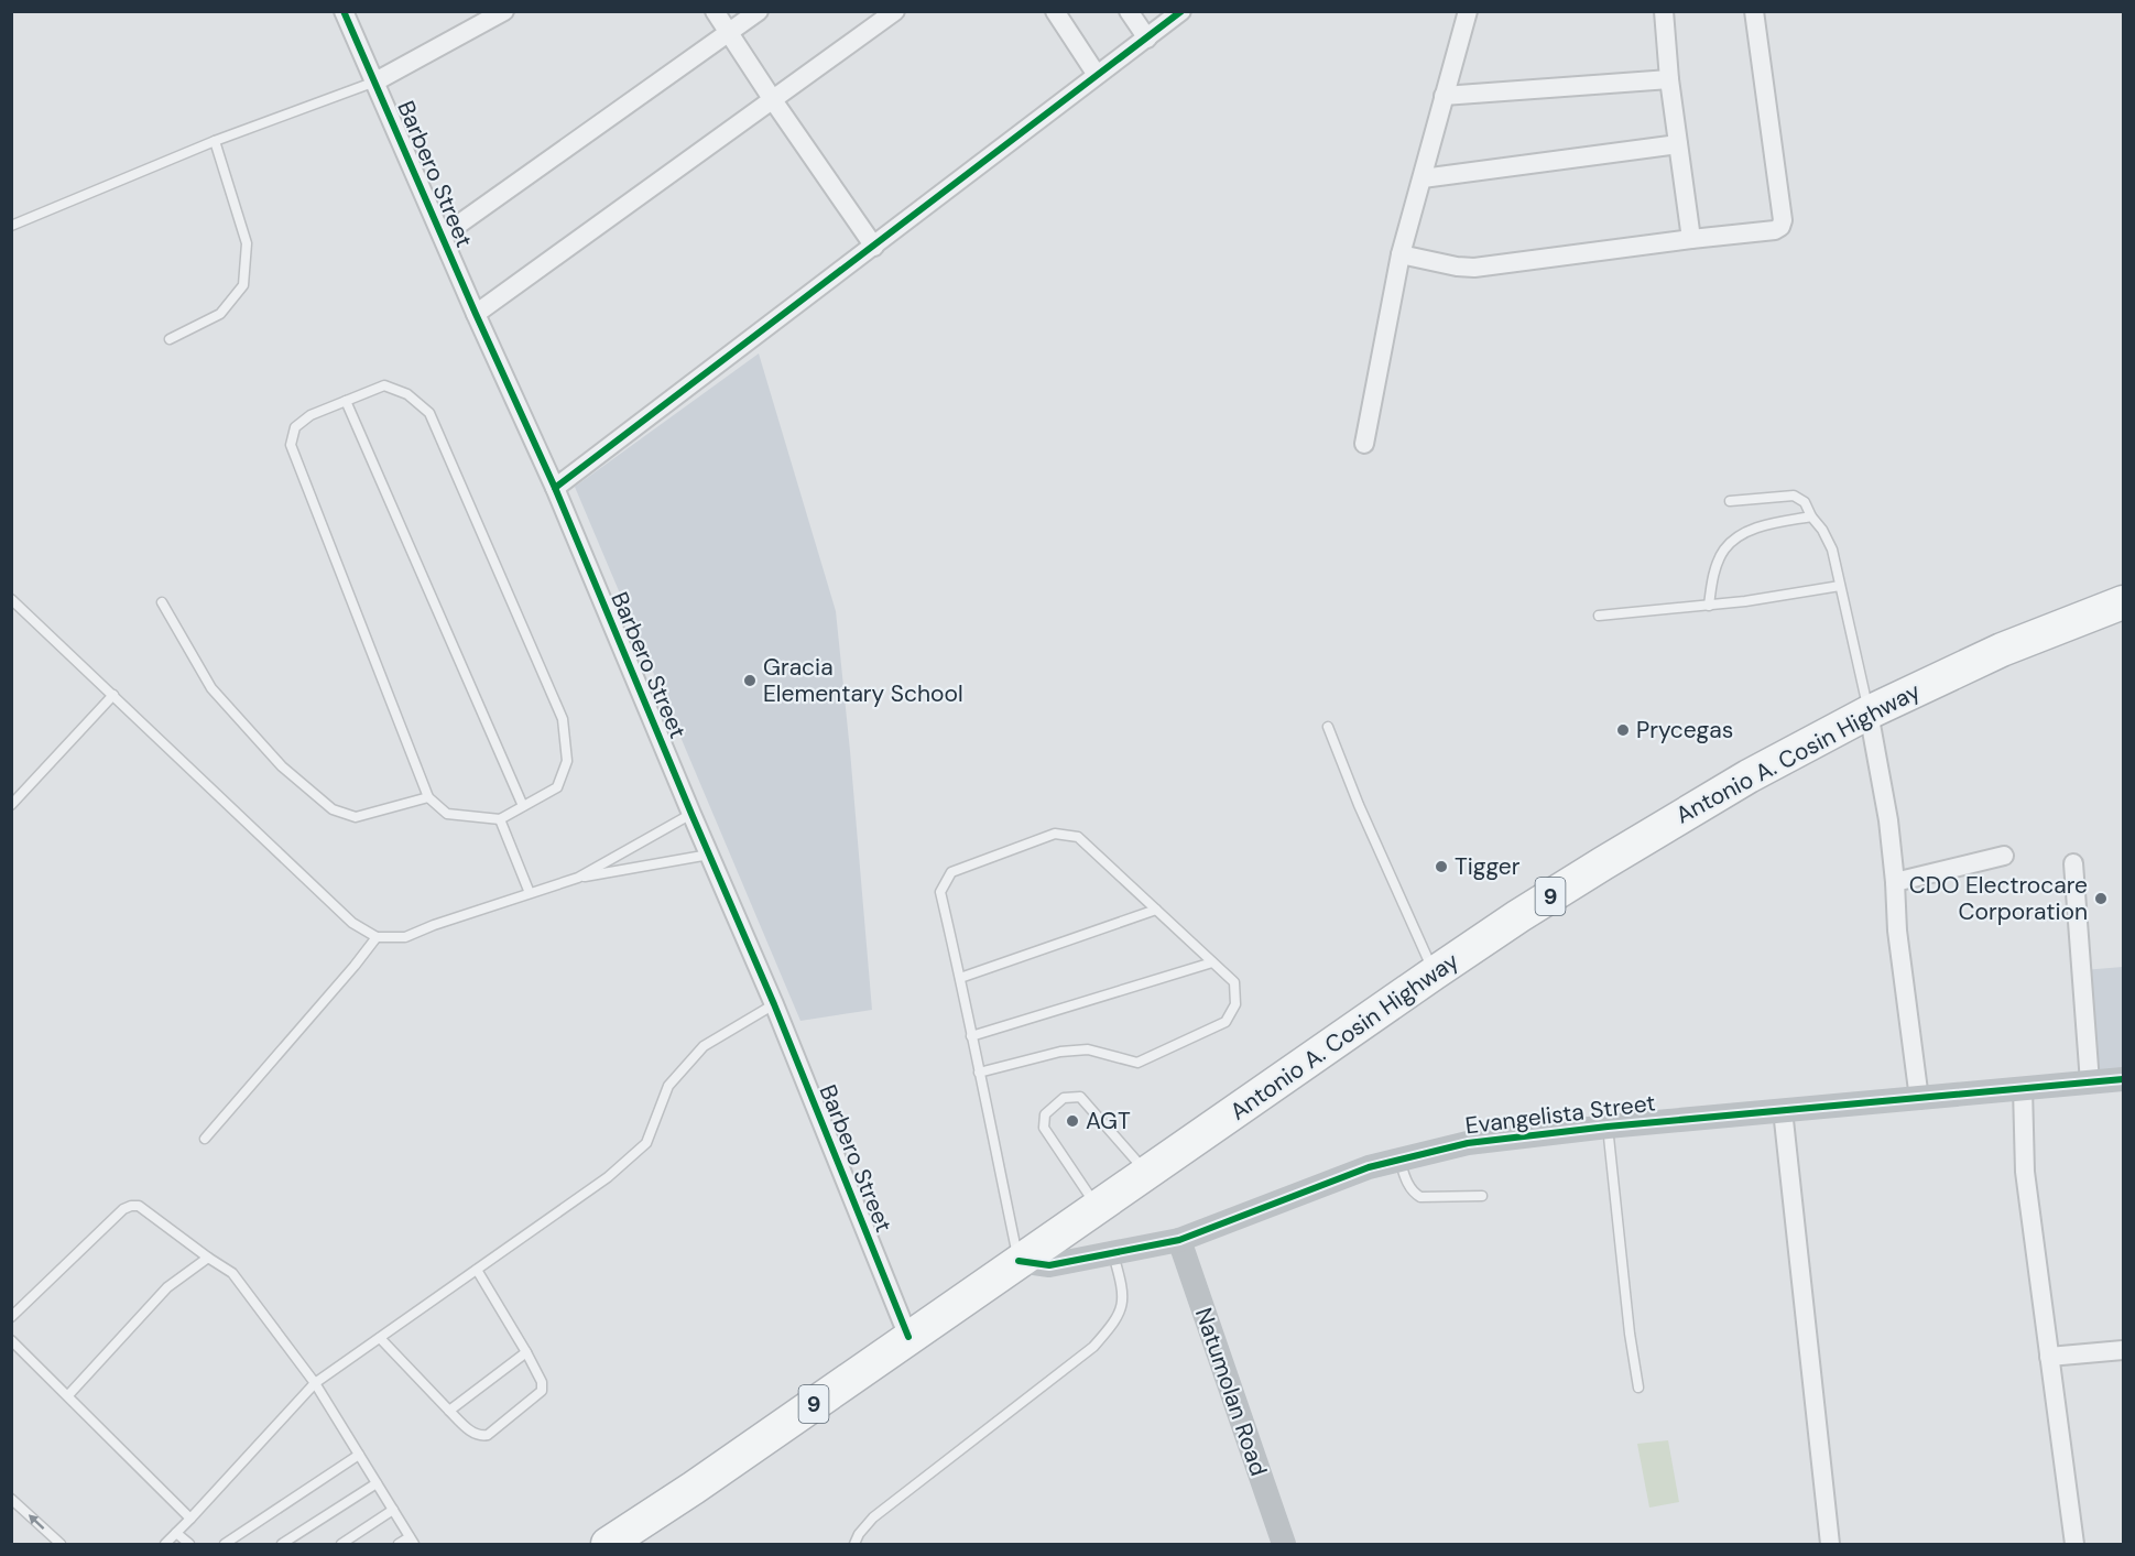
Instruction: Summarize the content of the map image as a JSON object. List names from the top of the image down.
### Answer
{
  "streets": {
    "highway": ["Antonio A. Cosin Highway", "9"],
    "street": ["Barbero Street", "Evangelista Street", "Natumolan Road"]
  },
  "crossings": [
    ["Barbero Street", "Antonio A. Cosin Highway"],
    ["Antonio A. Cosin Highway", "Evangelista Street"],
    ["Evangelista Street", "Natumolan Road"]
  ],
  "places": [
    "Gracia Elementary School",
    "Prycegas",
    "Tigger",
    "CDO Electrocare Corporation",
    "AGT"
  ]
}
